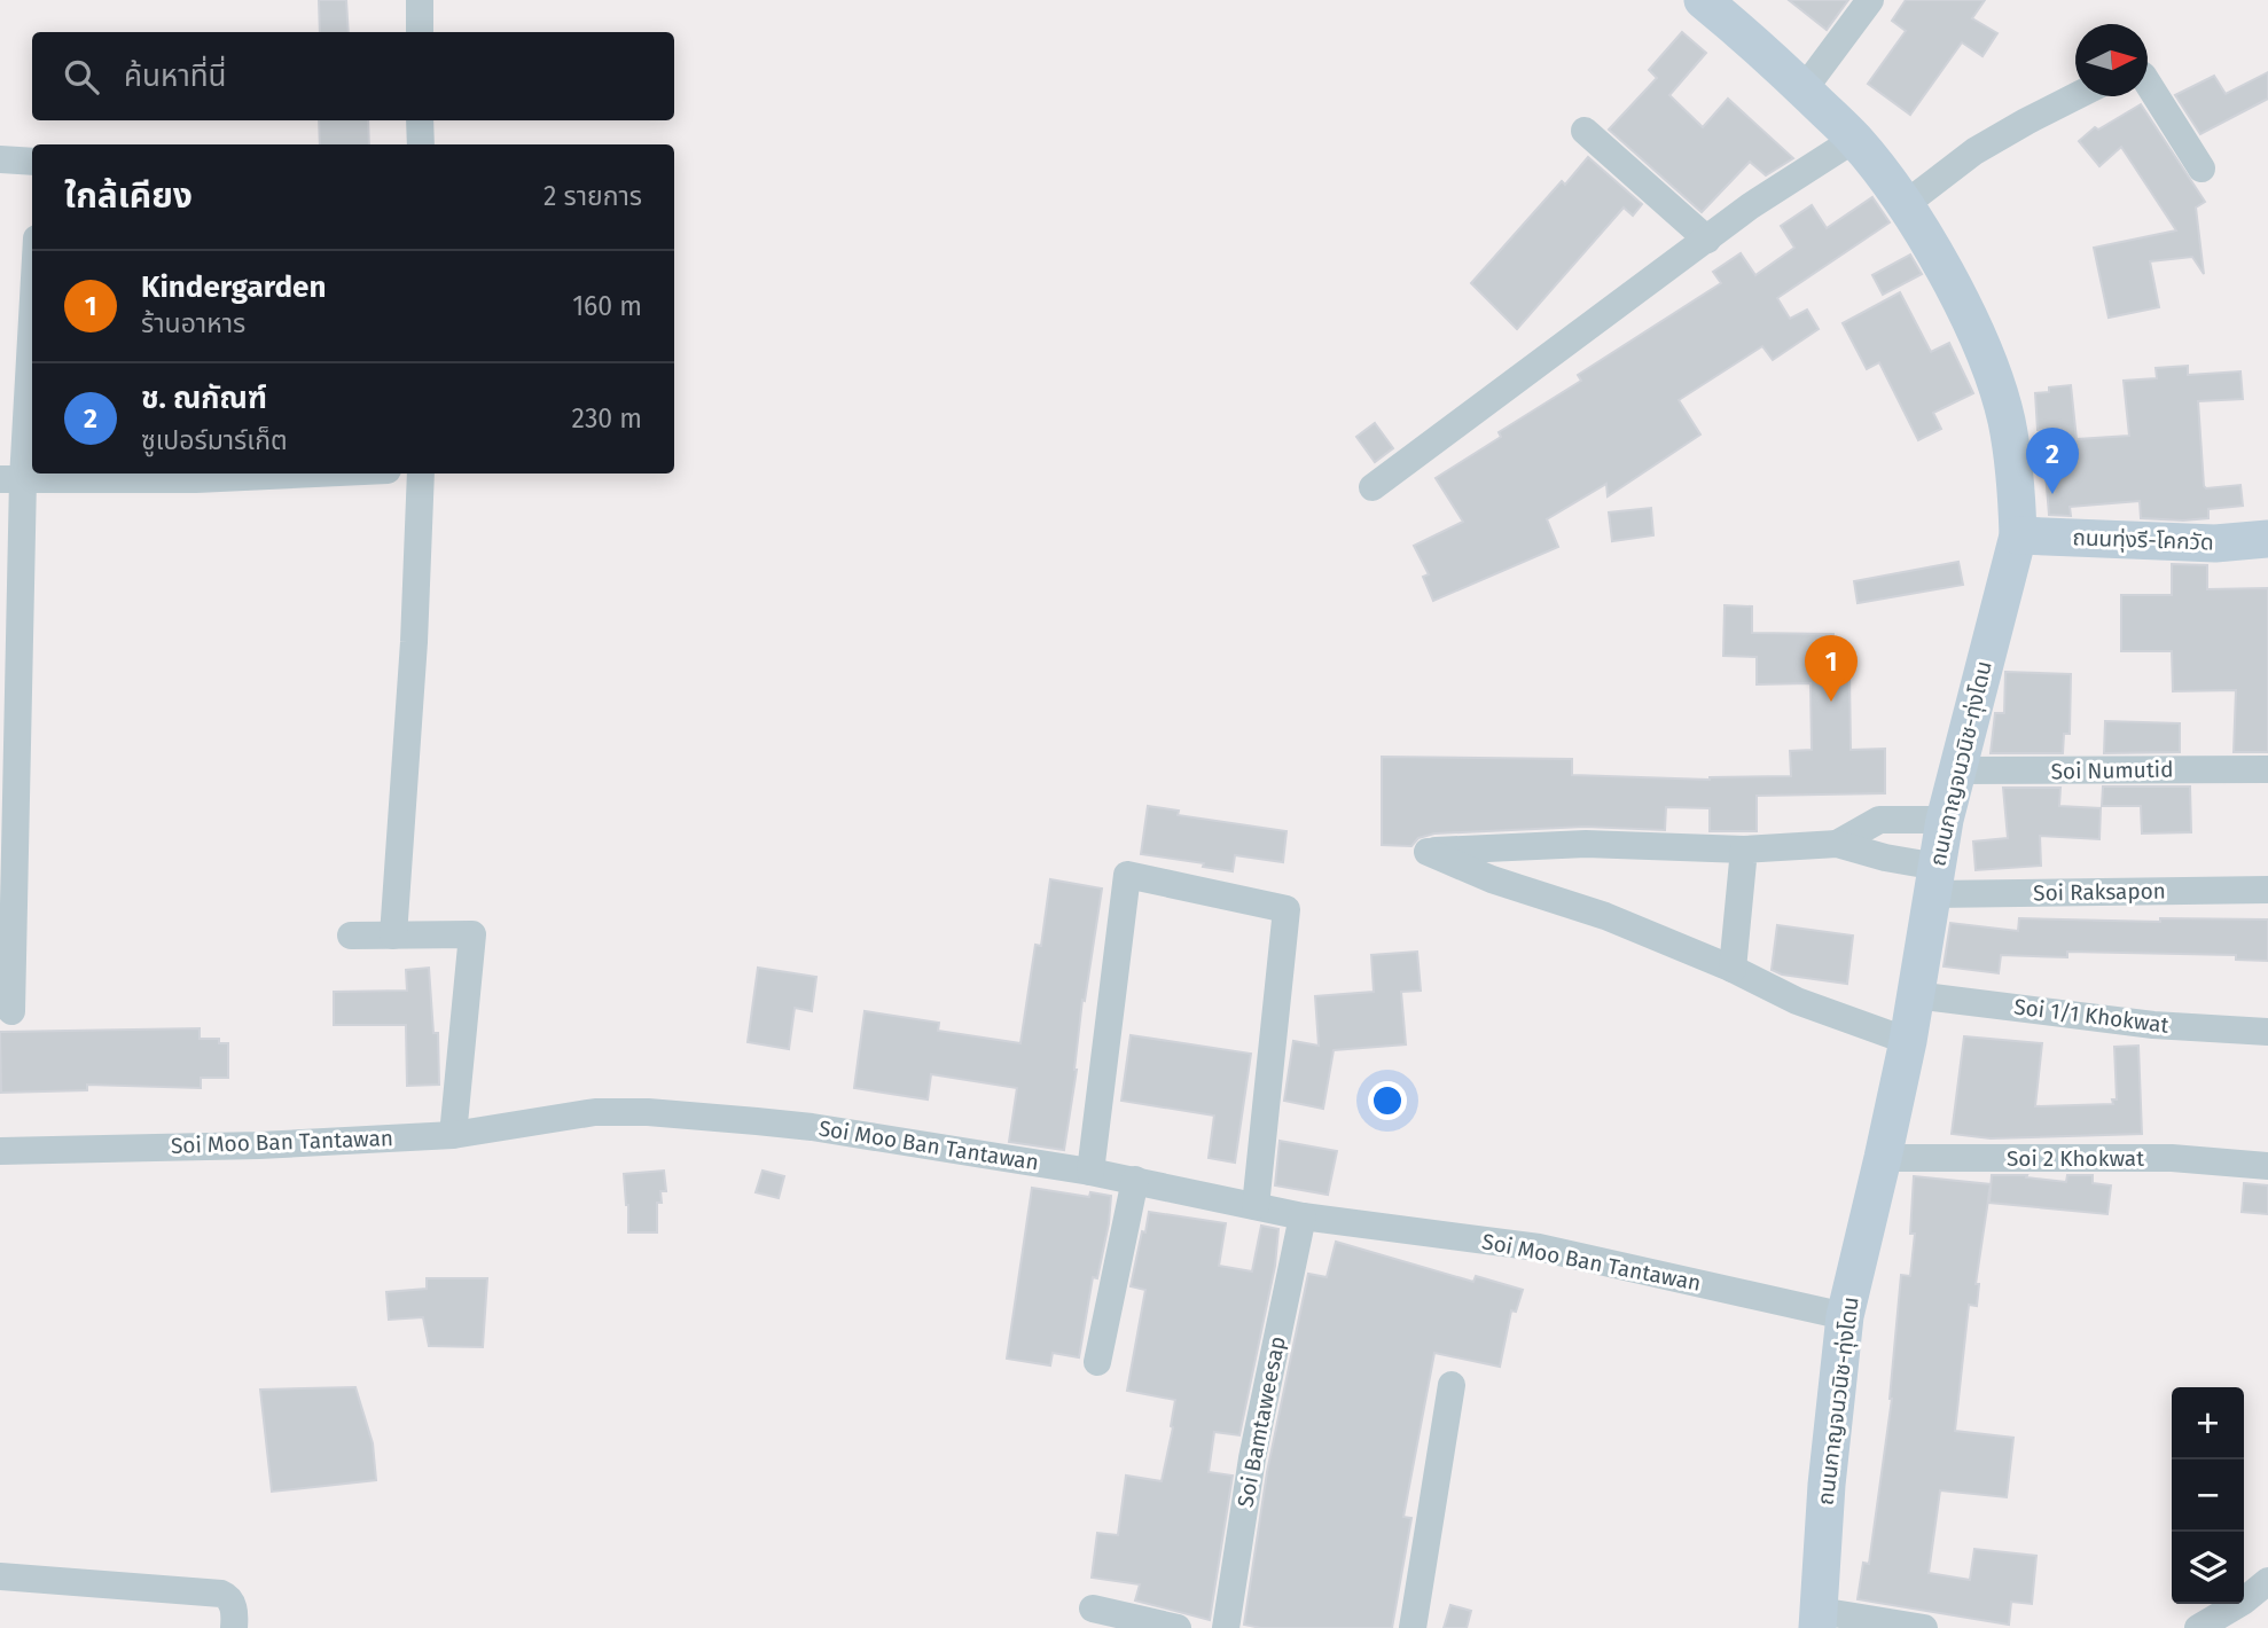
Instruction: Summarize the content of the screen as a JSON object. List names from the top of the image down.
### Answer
{
  "streets": {
    "street": [
      "ถนนทุ่งรี-โคกวัด",
      "ถนนกาญจนวนิช-ทุ่งโดน",
      "Soi Numutid",
      "Soi Raksapon",
      "Soi 1/1 Khokwat",
      "Soi Moo Ban Tantawan",
      "Soi 2 Khokwat",
      "Soi Bamtaweesap"
    ]
  },
  "crossings": [
    ["ถนนทุ่งรี-โคกวัด", "ถนนกาญจนวนิช-ทุ่งโดน"],
    ["ถนนกาญจนวนิช-ทุ่งโดน", "Soi Numutid"],
    ["ถนนกาญจนวนิช-ทุ่งโดน", "Soi Raksapon"],
    ["ถนนกาญจนวนิช-ทุ่งโดน", "Soi 1/1 Khokwat"],
    ["ถนนกาญจนวนิช-ทุ่งโดน", "Soi Moo Ban Tantawan"],
    ["ถนนกาญจนวนิช-ทุ่งโดน", "Soi 2 Khokwat"],
    ["Soi Moo Ban Tantawan", "Soi Bamtaweesap"]
  ],
  "north": "right",
  "page": {
    "search": "ค้นหาที่นี่",
    "heading": ["ใกล้เคียง", "2 รายการ"],
    "list": [
      {
        "mark": "1",
        "name": "Kindergarden",
        "note": "ร้านอาหาร",
        "value": "160 m"
      },
      {
        "mark": "2",
        "name": "ช. ณกัณฑ์",
        "note": "ซูเปอร์มาร์เก็ต",
        "value": "230 m"
      }
    ],
    "pins": ["2", "1"],
    "map_buttons": ["+", "−"]
  }
}
